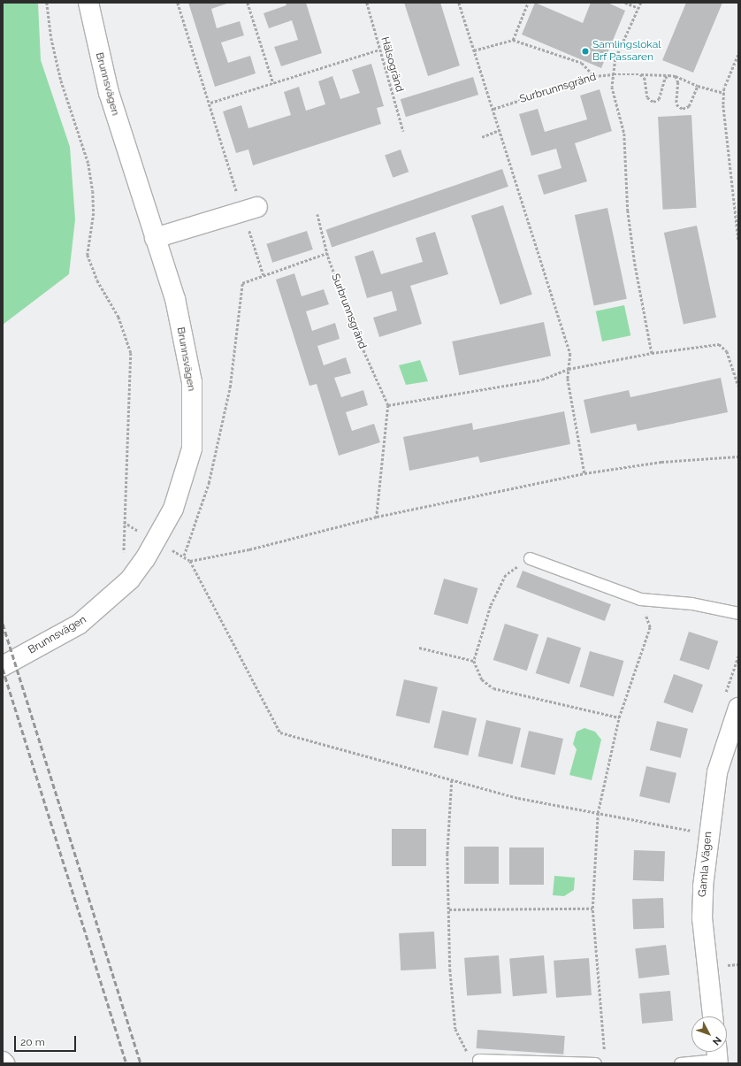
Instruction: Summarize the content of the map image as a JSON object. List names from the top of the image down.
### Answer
{
  "streets": {
    "street": ["Brunnsvägen", "Gamla Vägen"],
    "path": ["Hälsogränd", "Surbrunnsgränd"]
  },
  "places": ["Samlingslokal Brf Passaren"],
  "scale_bar": "20 m",
  "north": "bottom right"
}
